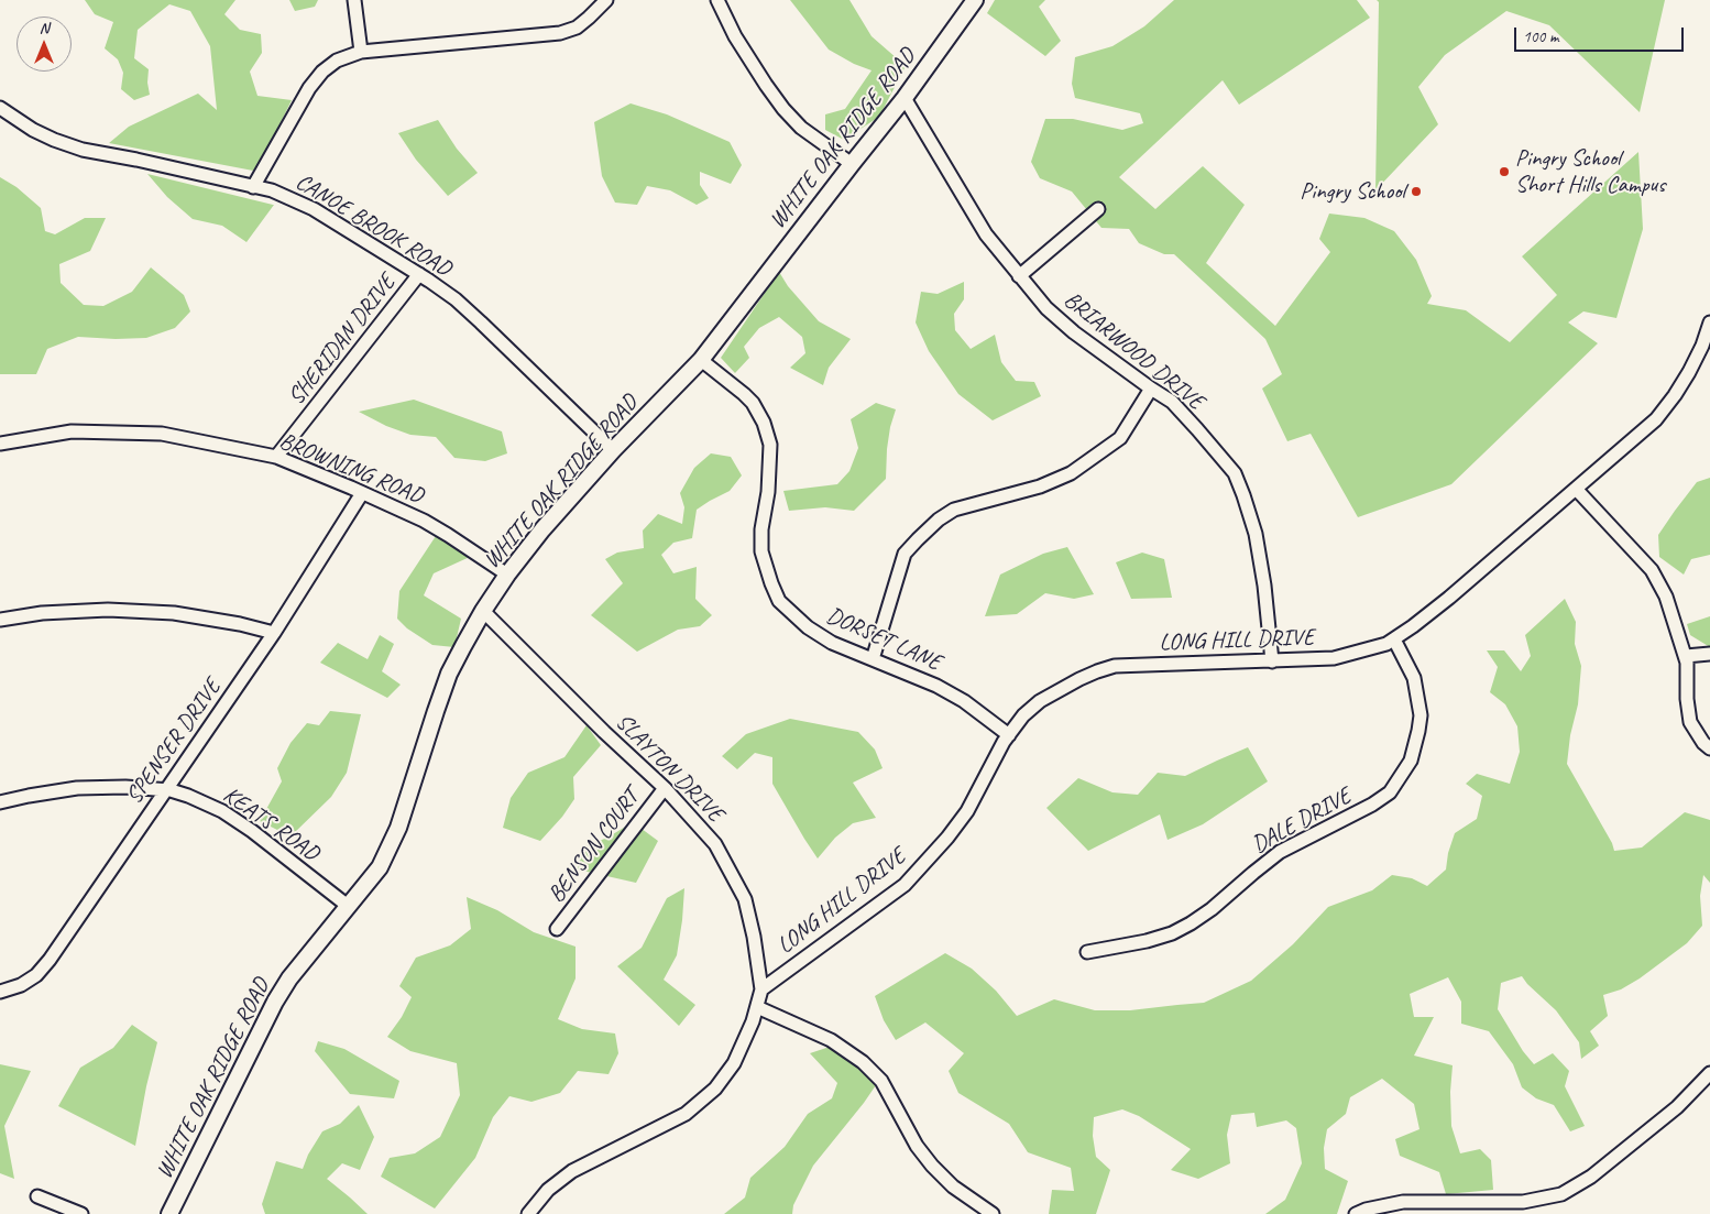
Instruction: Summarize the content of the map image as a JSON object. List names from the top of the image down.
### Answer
{
  "streets": {
    "street": [
      "WHITE OAK RIDGE ROAD",
      "CANOE BROOK ROAD",
      "SHERIDAN DRIVE",
      "BRIARWOOD DRIVE",
      "BROWNING ROAD",
      "DORSET LANE",
      "LONG HILL DRIVE",
      "SPENSER DRIVE",
      "SLAYTON DRIVE",
      "DALE DRIVE",
      "KEATS ROAD",
      "BENSON COURT"
    ]
  },
  "crossings": [
    ["WHITE OAK RIDGE ROAD", "CANOE BROOK ROAD"],
    ["WHITE OAK RIDGE ROAD", "BRIARWOOD DRIVE"],
    ["WHITE OAK RIDGE ROAD", "BROWNING ROAD"],
    ["WHITE OAK RIDGE ROAD", "DORSET LANE"],
    ["WHITE OAK RIDGE ROAD", "SLAYTON DRIVE"],
    ["WHITE OAK RIDGE ROAD", "KEATS ROAD"],
    ["CANOE BROOK ROAD", "SHERIDAN DRIVE"],
    ["SHERIDAN DRIVE", "BROWNING ROAD"],
    ["BRIARWOOD DRIVE", "LONG HILL DRIVE"],
    ["BROWNING ROAD", "SPENSER DRIVE"],
    ["DORSET LANE", "LONG HILL DRIVE"],
    ["LONG HILL DRIVE", "SLAYTON DRIVE"],
    ["LONG HILL DRIVE", "DALE DRIVE"],
    ["SPENSER DRIVE", "KEATS ROAD"],
    ["SLAYTON DRIVE", "BENSON COURT"]
  ],
  "places": ["Pingry School Short Hills Campus", "Pingry School"],
  "scale_bar": "100 m",
  "north": "top"
}
